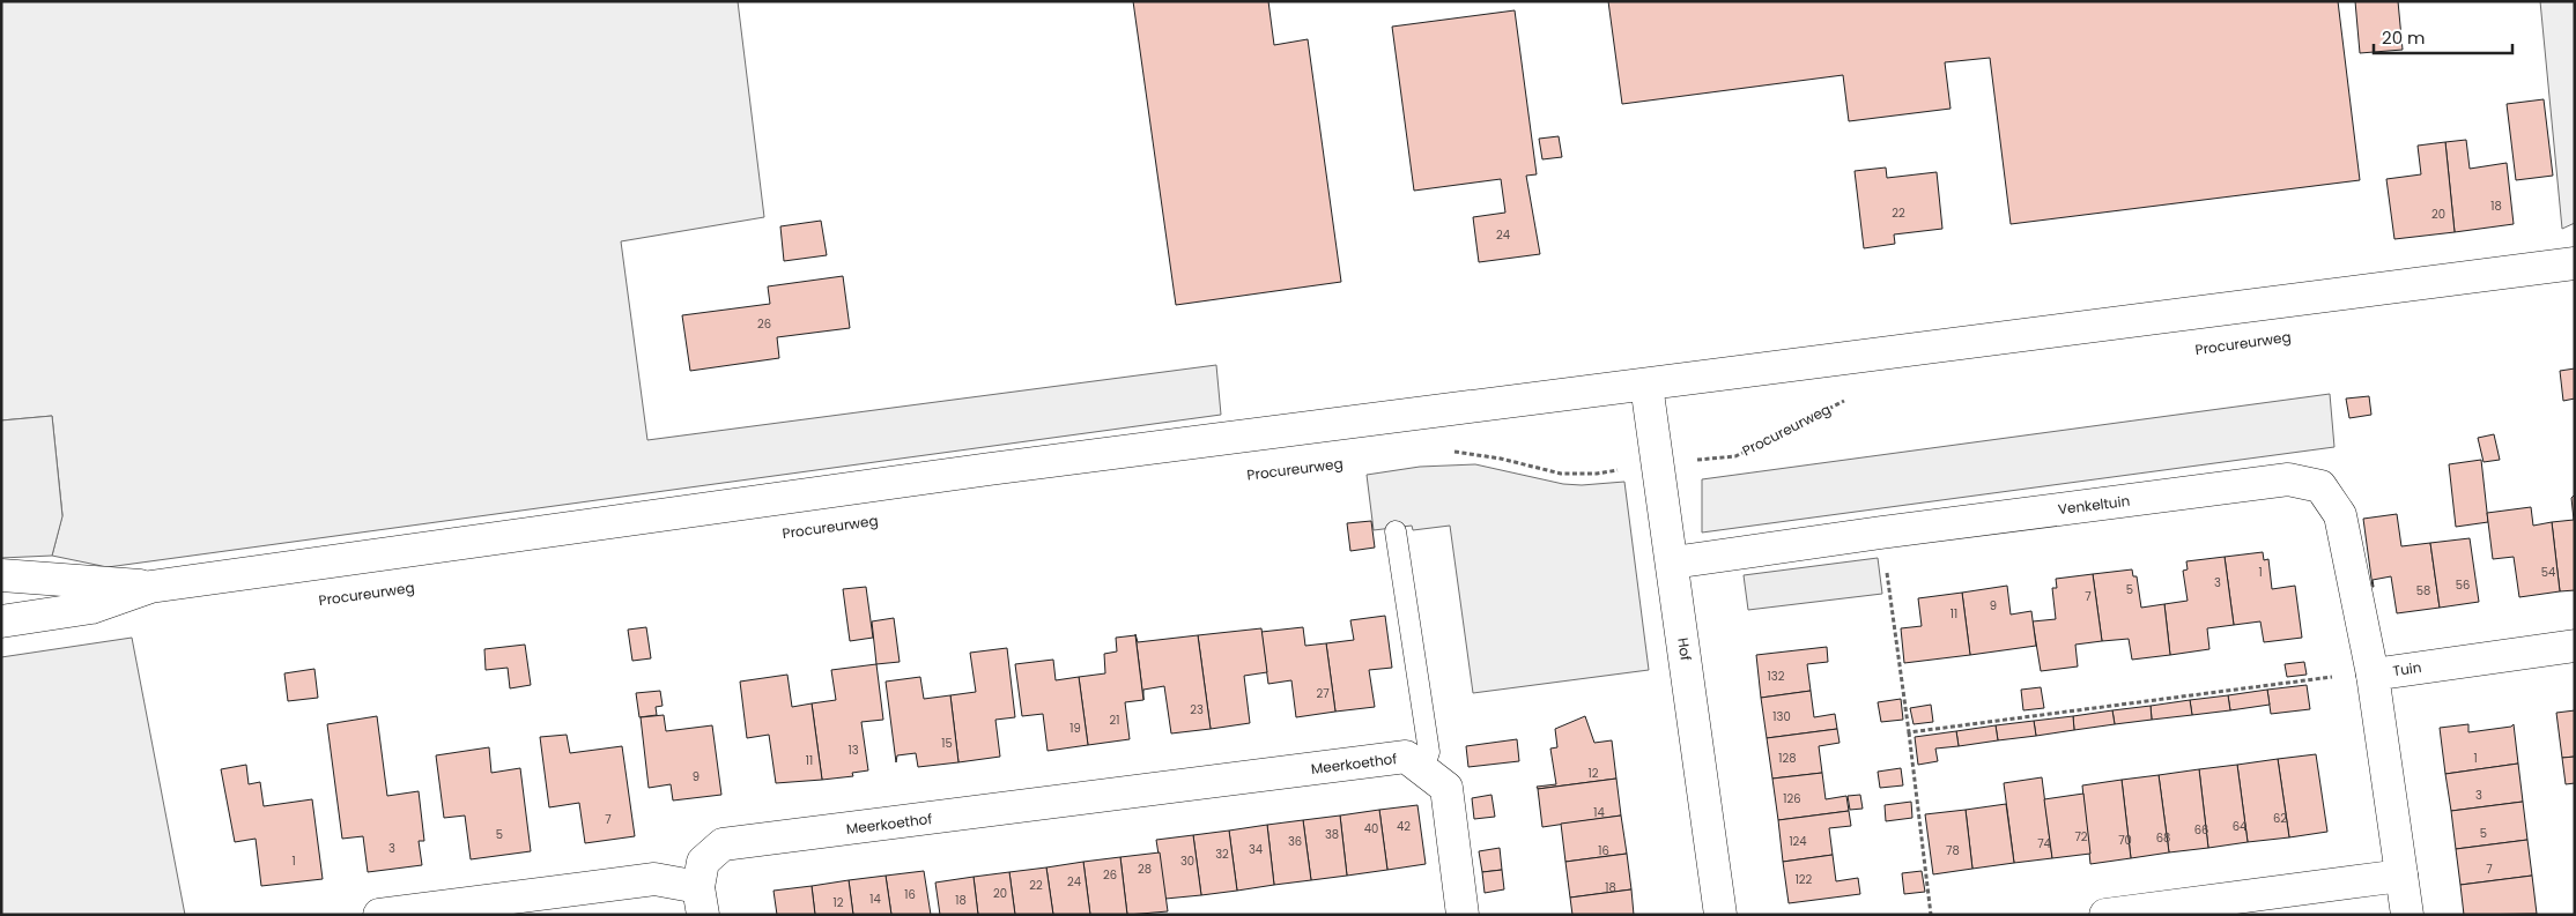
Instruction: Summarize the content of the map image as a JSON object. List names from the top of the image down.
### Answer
{
  "streets": {
    "street": [
      "Venkeltuin",
      "Hof",
      "Tuin",
      "Meerkoethof"
    ],
    "path": ["Procureurweg"]
  },
  "crossings": [
    ["Procureurweg", "Hof"],
    ["Venkeltuin", "Hof"],
    ["Venkeltuin", "Tuin"]
  ],
  "house_numbers": [
    "18",
    "22",
    "20",
    "24",
    "26",
    "1",
    "54",
    "3",
    "56",
    "5",
    "58",
    "7",
    "9",
    "11",
    "132",
    "27",
    "23",
    "130",
    "21",
    "19",
    "15",
    "13",
    "128",
    "1",
    "11",
    "12",
    "9",
    "3",
    "126",
    "14",
    "62",
    "7",
    "42",
    "64",
    "40",
    "66",
    "5",
    "5",
    "38",
    "72",
    "68",
    "70",
    "36",
    "124",
    "74",
    "3",
    "34",
    "16",
    "78",
    "32",
    "1",
    "30",
    "28",
    "7",
    "26",
    "122",
    "24",
    "22",
    "18",
    "20",
    "16",
    "14",
    "18",
    "12"
  ],
  "scale_bar": "20 m"
}
